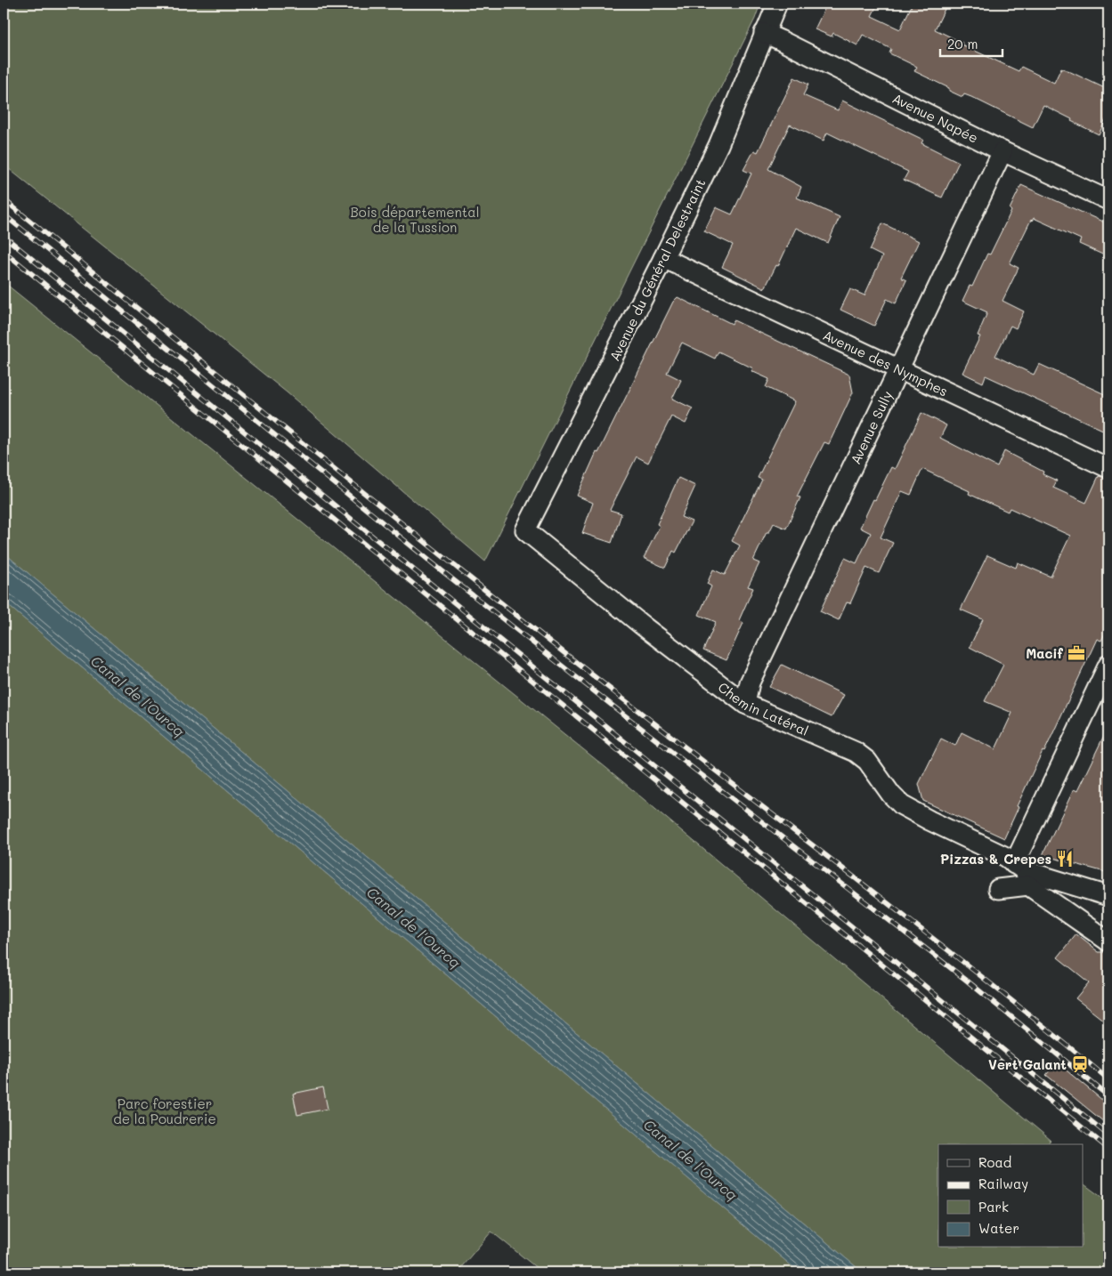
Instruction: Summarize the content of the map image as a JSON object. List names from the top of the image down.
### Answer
{
  "streets": {
    "street": [
      "Avenue Napée",
      "Avenue du Général Delestraint",
      "Avenue des Nymphes",
      "Avenue Sully",
      "Chemin Latéral"
    ]
  },
  "crossings": [
    ["Avenue Napée", "Avenue du Général Delestraint"],
    ["Avenue Napée", "Avenue Sully"],
    ["Avenue du Général Delestraint", "Avenue des Nymphes"],
    ["Avenue du Général Delestraint", "Chemin Latéral"],
    ["Avenue des Nymphes", "Avenue Sully"],
    ["Avenue Sully", "Chemin Latéral"]
  ],
  "water": ["Canal de l'Ourcq"],
  "parks": ["Bois départemental de la Tussion", "Parc forestier de la Poudrerie"],
  "places": {
    "office": ["Macif"],
    "restaurant": ["Pizzas & Crepes"],
    "station": ["Vert Galant"]
  },
  "legend": [
    "Road",
    "Railway",
    "Park",
    "Water"
  ],
  "scale_bar": "20 m"
}
